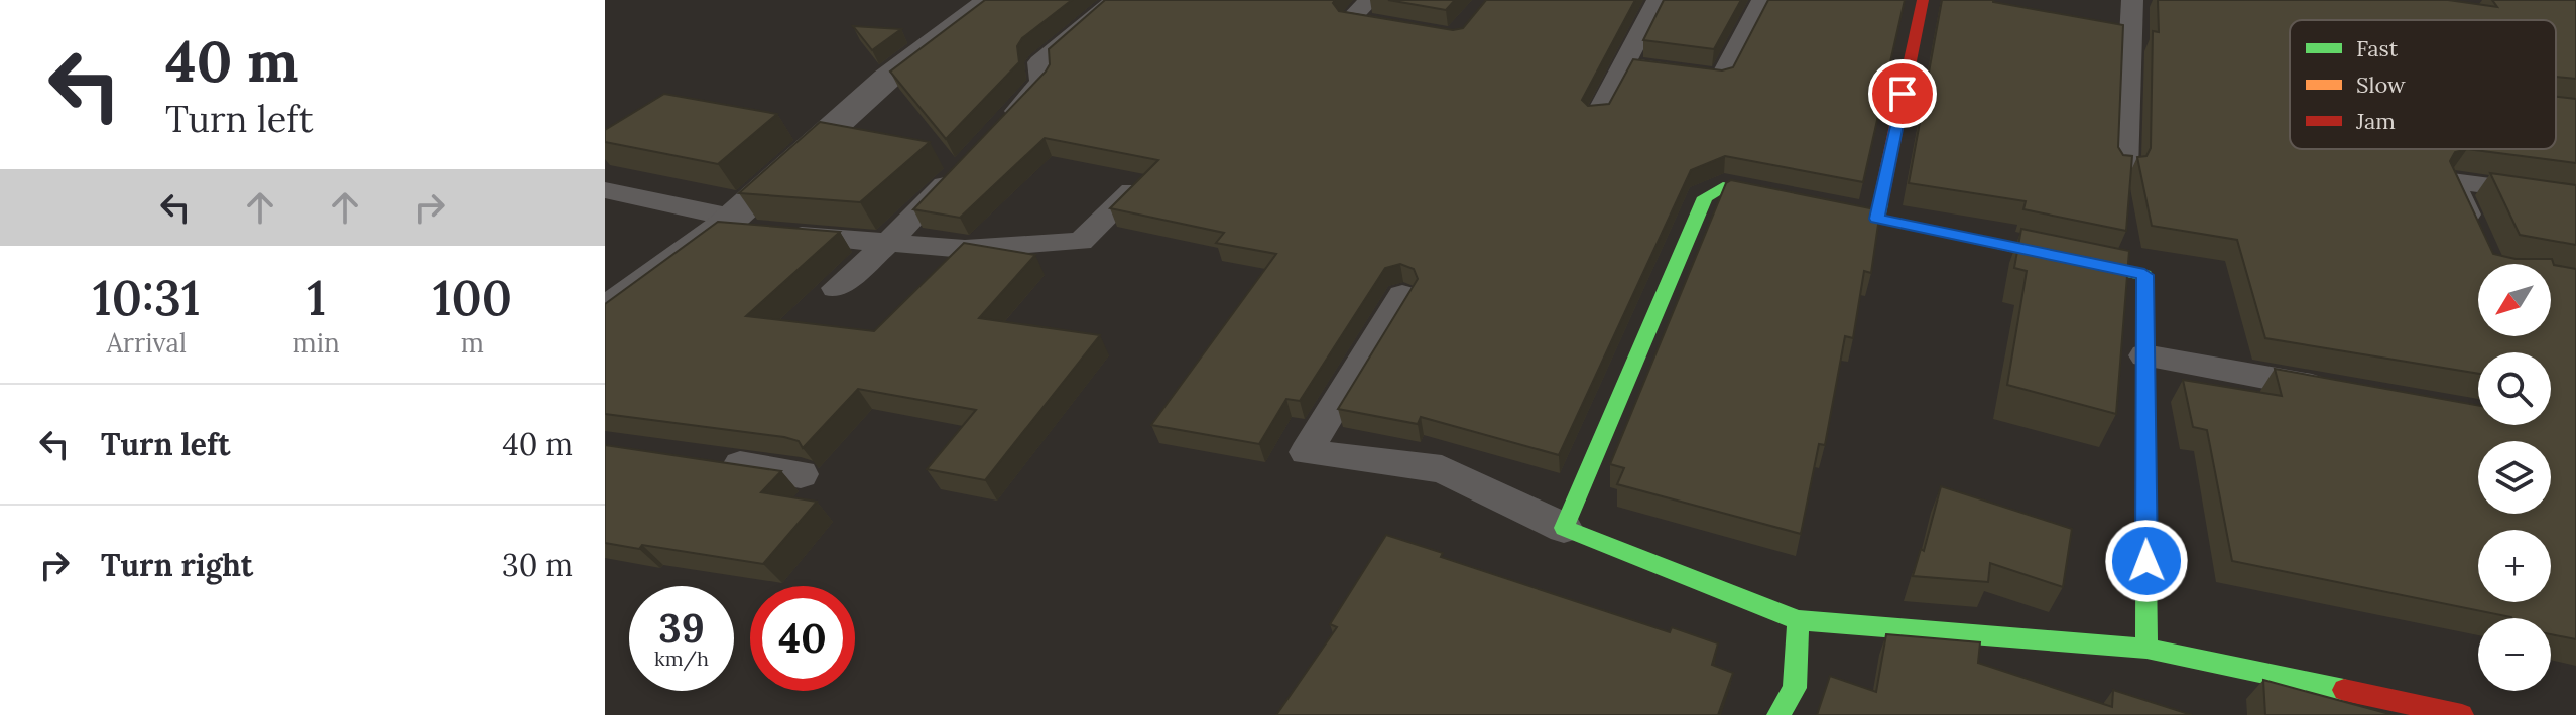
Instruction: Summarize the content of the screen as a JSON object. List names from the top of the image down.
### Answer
{
  "legend": ["Fast", "Slow", "Jam"],
  "north": "bottom left",
  "page": {
    "turn": ["40 m", "Turn left"],
    "eta": [
      "10:31",
      "Arrival",
      "1",
      "min",
      "100",
      "m"
    ],
    "map_buttons": ["+", "−"],
    "list": [
      {
        "name": "Turn left",
        "value": "40 m"
      },
      {
        "name": "Turn right",
        "value": "30 m"
      }
    ],
    "speed": "39 km/h",
    "limit": "40"
  }
}
